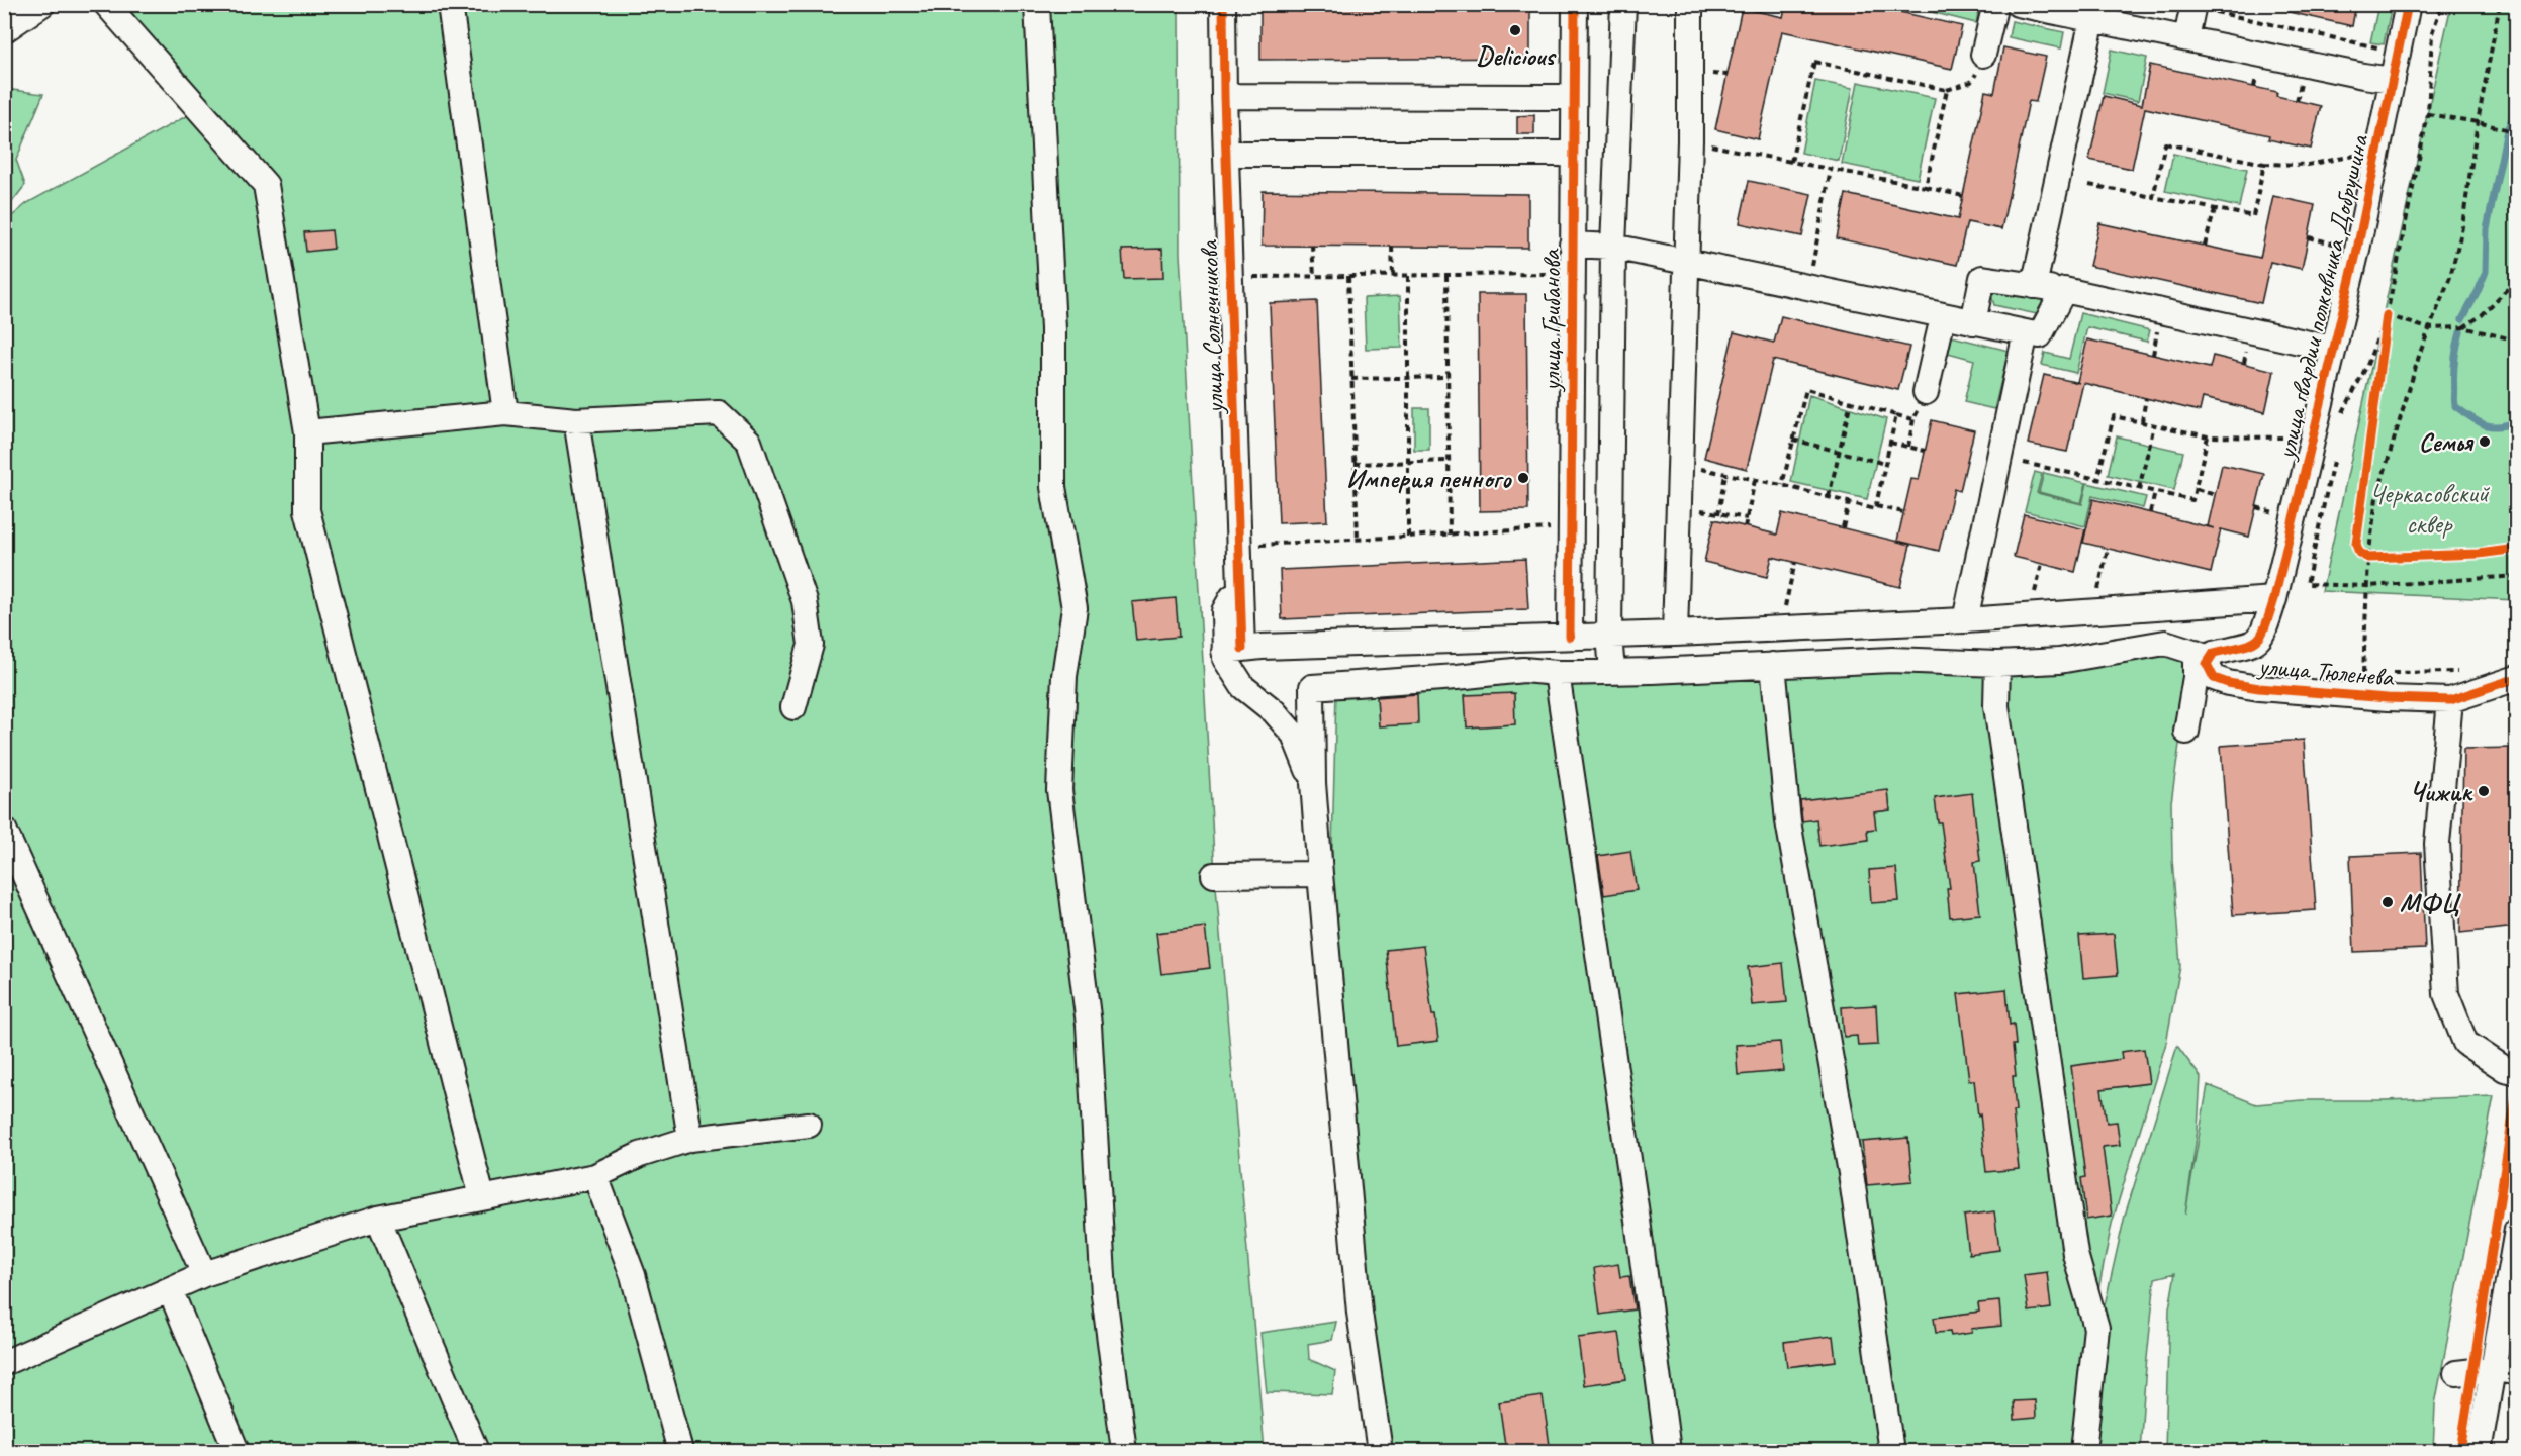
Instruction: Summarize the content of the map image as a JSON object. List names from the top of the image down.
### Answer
{
  "streets": {
    "street": [
      "улица гвардии полковника Добрушина",
      "улица Грибанова",
      "улица Солнечникова",
      "улица Тюленева"
    ]
  },
  "crossings": [
    ["улица гвардии полковника Добрушина", "улица Тюленева"]
  ],
  "parks": ["Черкасовский сквер"],
  "places": [
    "Delicious",
    "Семья",
    "Империя пенного",
    "Чижик",
    "МФЦ"
  ]
}
